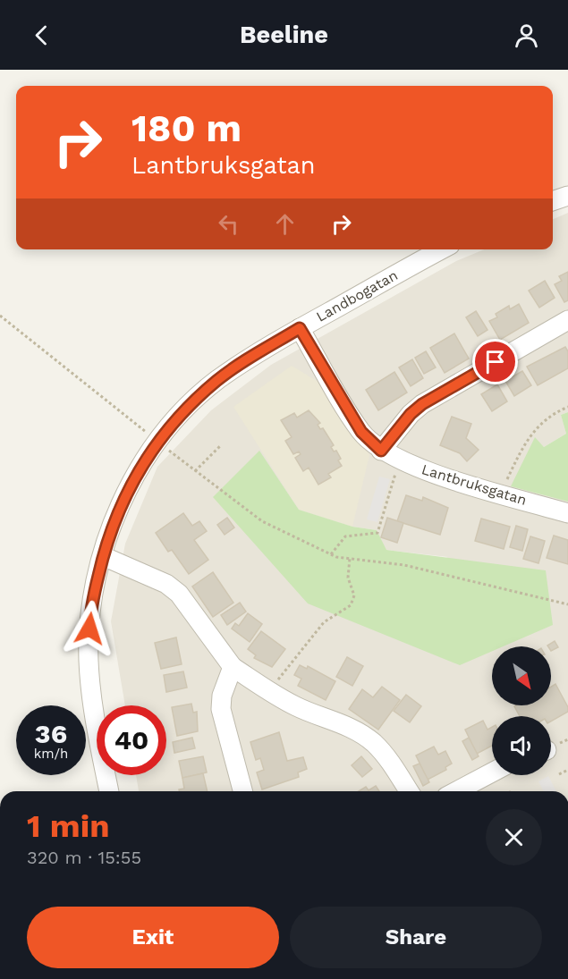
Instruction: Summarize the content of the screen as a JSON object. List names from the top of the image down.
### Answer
{
  "streets": {
    "street": ["Landbogatan", "Lantbruksgatan"]
  },
  "crossings": [
    ["Landbogatan", "Lantbruksgatan"]
  ],
  "north": "bottom right",
  "page": {
    "header": "Beeline",
    "turn": ["180 m", "Lantbruksgatan"],
    "speed": "36 km/h",
    "limit": "40",
    "heading": ["1 min", "320 m · 15:55"],
    "buttons": ["Exit", "Share"]
  }
}
